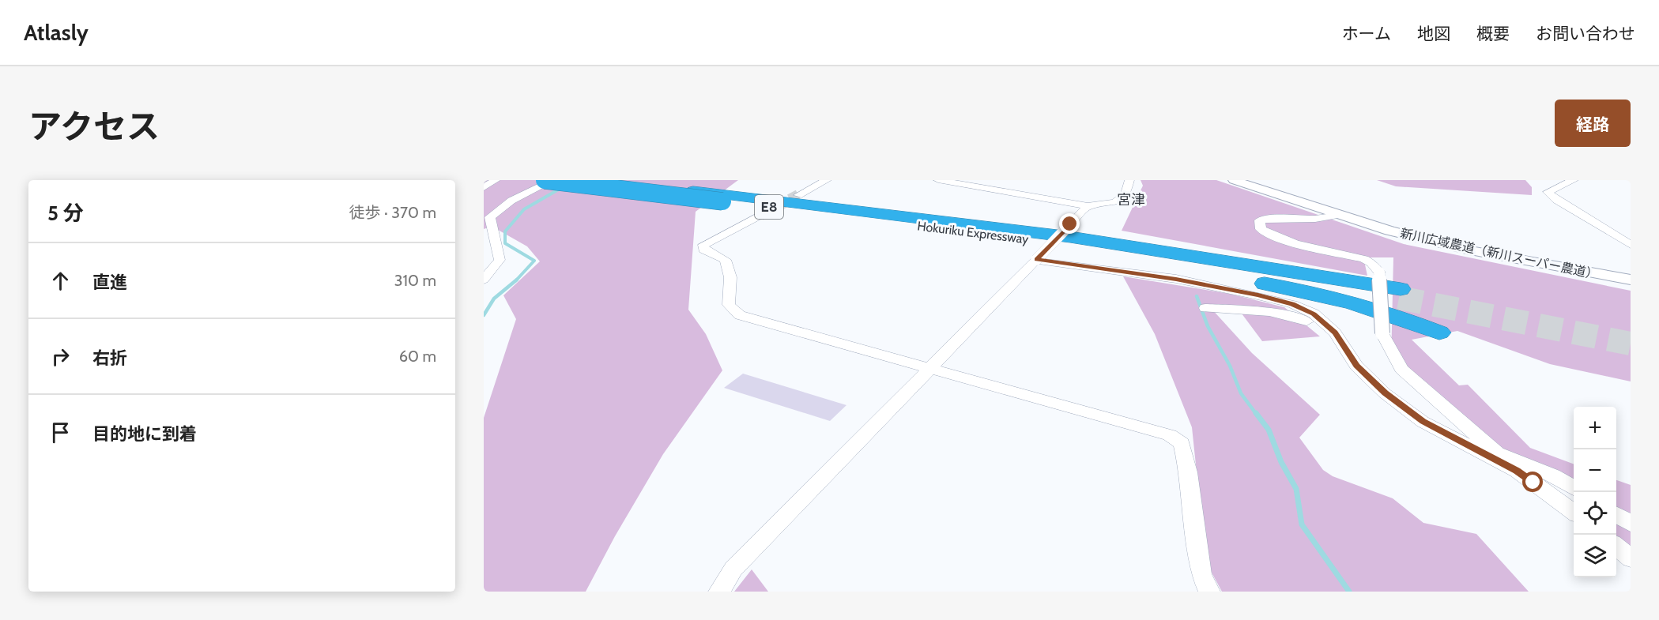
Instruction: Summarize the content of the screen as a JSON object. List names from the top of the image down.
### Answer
{
  "streets": {
    "highway": ["E8", "Hokuriku Expressway"],
    "street": ["新川広域農道（新川スーパー農道）"]
  },
  "districts": ["宮津"],
  "page": {
    "header": "Atlasly",
    "nav": [
      "ホーム",
      "地図",
      "概要",
      "お問い合わせ"
    ],
    "title": "アクセス",
    "buttons": "経路",
    "heading": ["5 分", "徒歩 · 370 m"],
    "list": [
      ["直進", "310 m"],
      ["右折", "60 m"],
      "目的地に到着"
    ],
    "map_buttons": ["+", "−"]
  }
}
